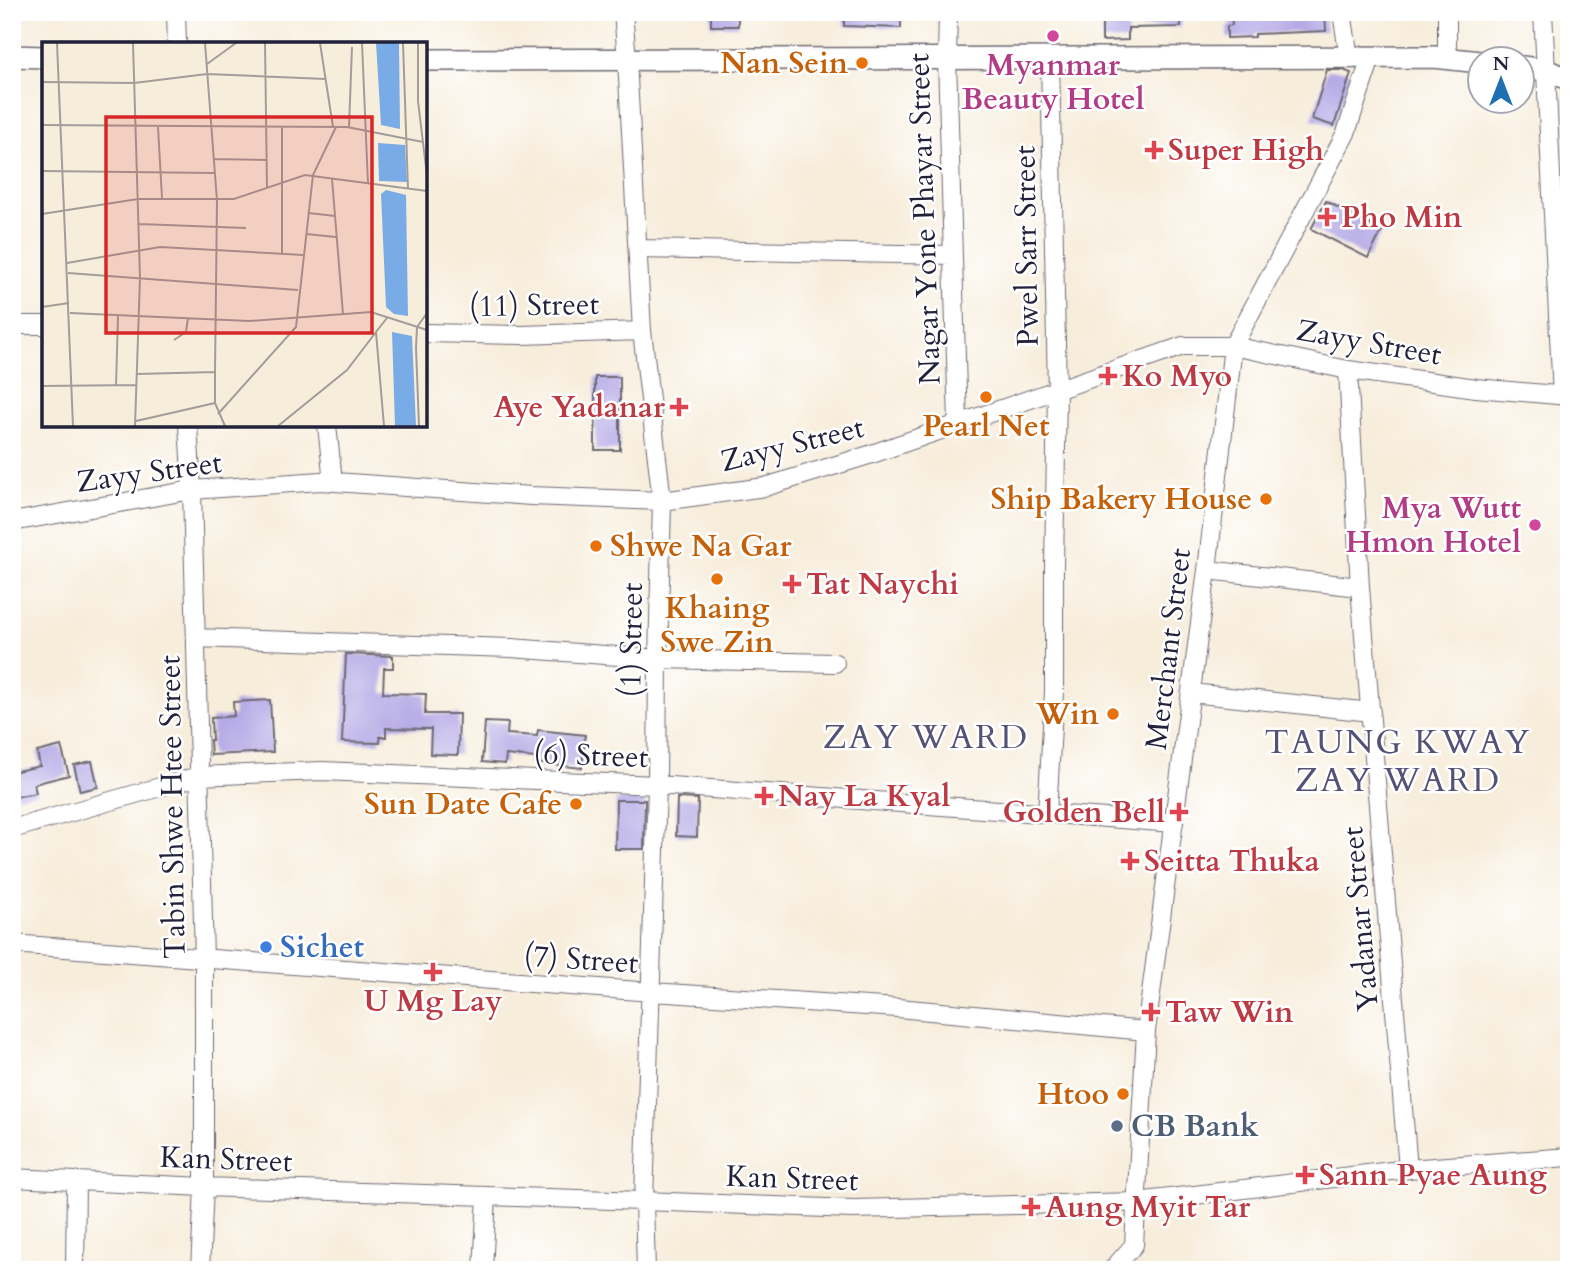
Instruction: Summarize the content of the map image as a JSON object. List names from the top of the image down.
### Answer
{
  "streets": {
    "street": [
      "Nagar Yone Phayar Street",
      "Pwel Sarr Street",
      "(11) Street",
      "Zayy Street",
      "(1) Street",
      "Merchant Street",
      "(6) Street",
      "Tabin Shwe Htee Street",
      "Yadanar Street",
      "(7) Street",
      "Kan Street"
    ]
  },
  "crossings": [
    ["Nagar Yone Phayar Street", "Zayy Street"],
    ["Pwel Sarr Street", "Zayy Street"],
    ["Pwel Sarr Street", "(6) Street"],
    ["(11) Street", "(1) Street"],
    ["Zayy Street", "(1) Street"],
    ["Zayy Street", "Merchant Street"],
    ["Zayy Street", "Tabin Shwe Htee Street"],
    ["Zayy Street", "Yadanar Street"],
    ["(1) Street", "(6) Street"],
    ["(1) Street", "(7) Street"],
    ["(1) Street", "Kan Street"],
    ["Merchant Street", "(6) Street"],
    ["Merchant Street", "(7) Street"],
    ["Merchant Street", "Kan Street"],
    ["(6) Street", "Tabin Shwe Htee Street"],
    ["Tabin Shwe Htee Street", "(7) Street"],
    ["Tabin Shwe Htee Street", "Kan Street"],
    ["Yadanar Street", "Kan Street"]
  ],
  "districts": ["ZAY WARD", "TAUNG KWAY ZAY WARD"],
  "places": {
    "other": [
      "Myanmar Beauty Hotel",
      "Nan Sein",
      "Pearl Net",
      "Ship Bakery House",
      "Mya Wutt Hmon Hotel",
      "Shwe Na Gar",
      "Khaing Swe Zin",
      "Win",
      "Sun Date Cafe",
      "Sichet",
      "Htoo",
      "CB Bank"
    ],
    "health": [
      "Super High",
      "Pho Min",
      "Ko Myo",
      "Aye Yadanar",
      "Tat Naychi",
      "Nay La Kyal",
      "Golden Bell",
      "Seitta Thuka",
      "U Mg Lay",
      "Taw Win",
      "Sann Pyae Aung",
      "Aung Myit Tar"
    ]
  },
  "north": "top"
}
